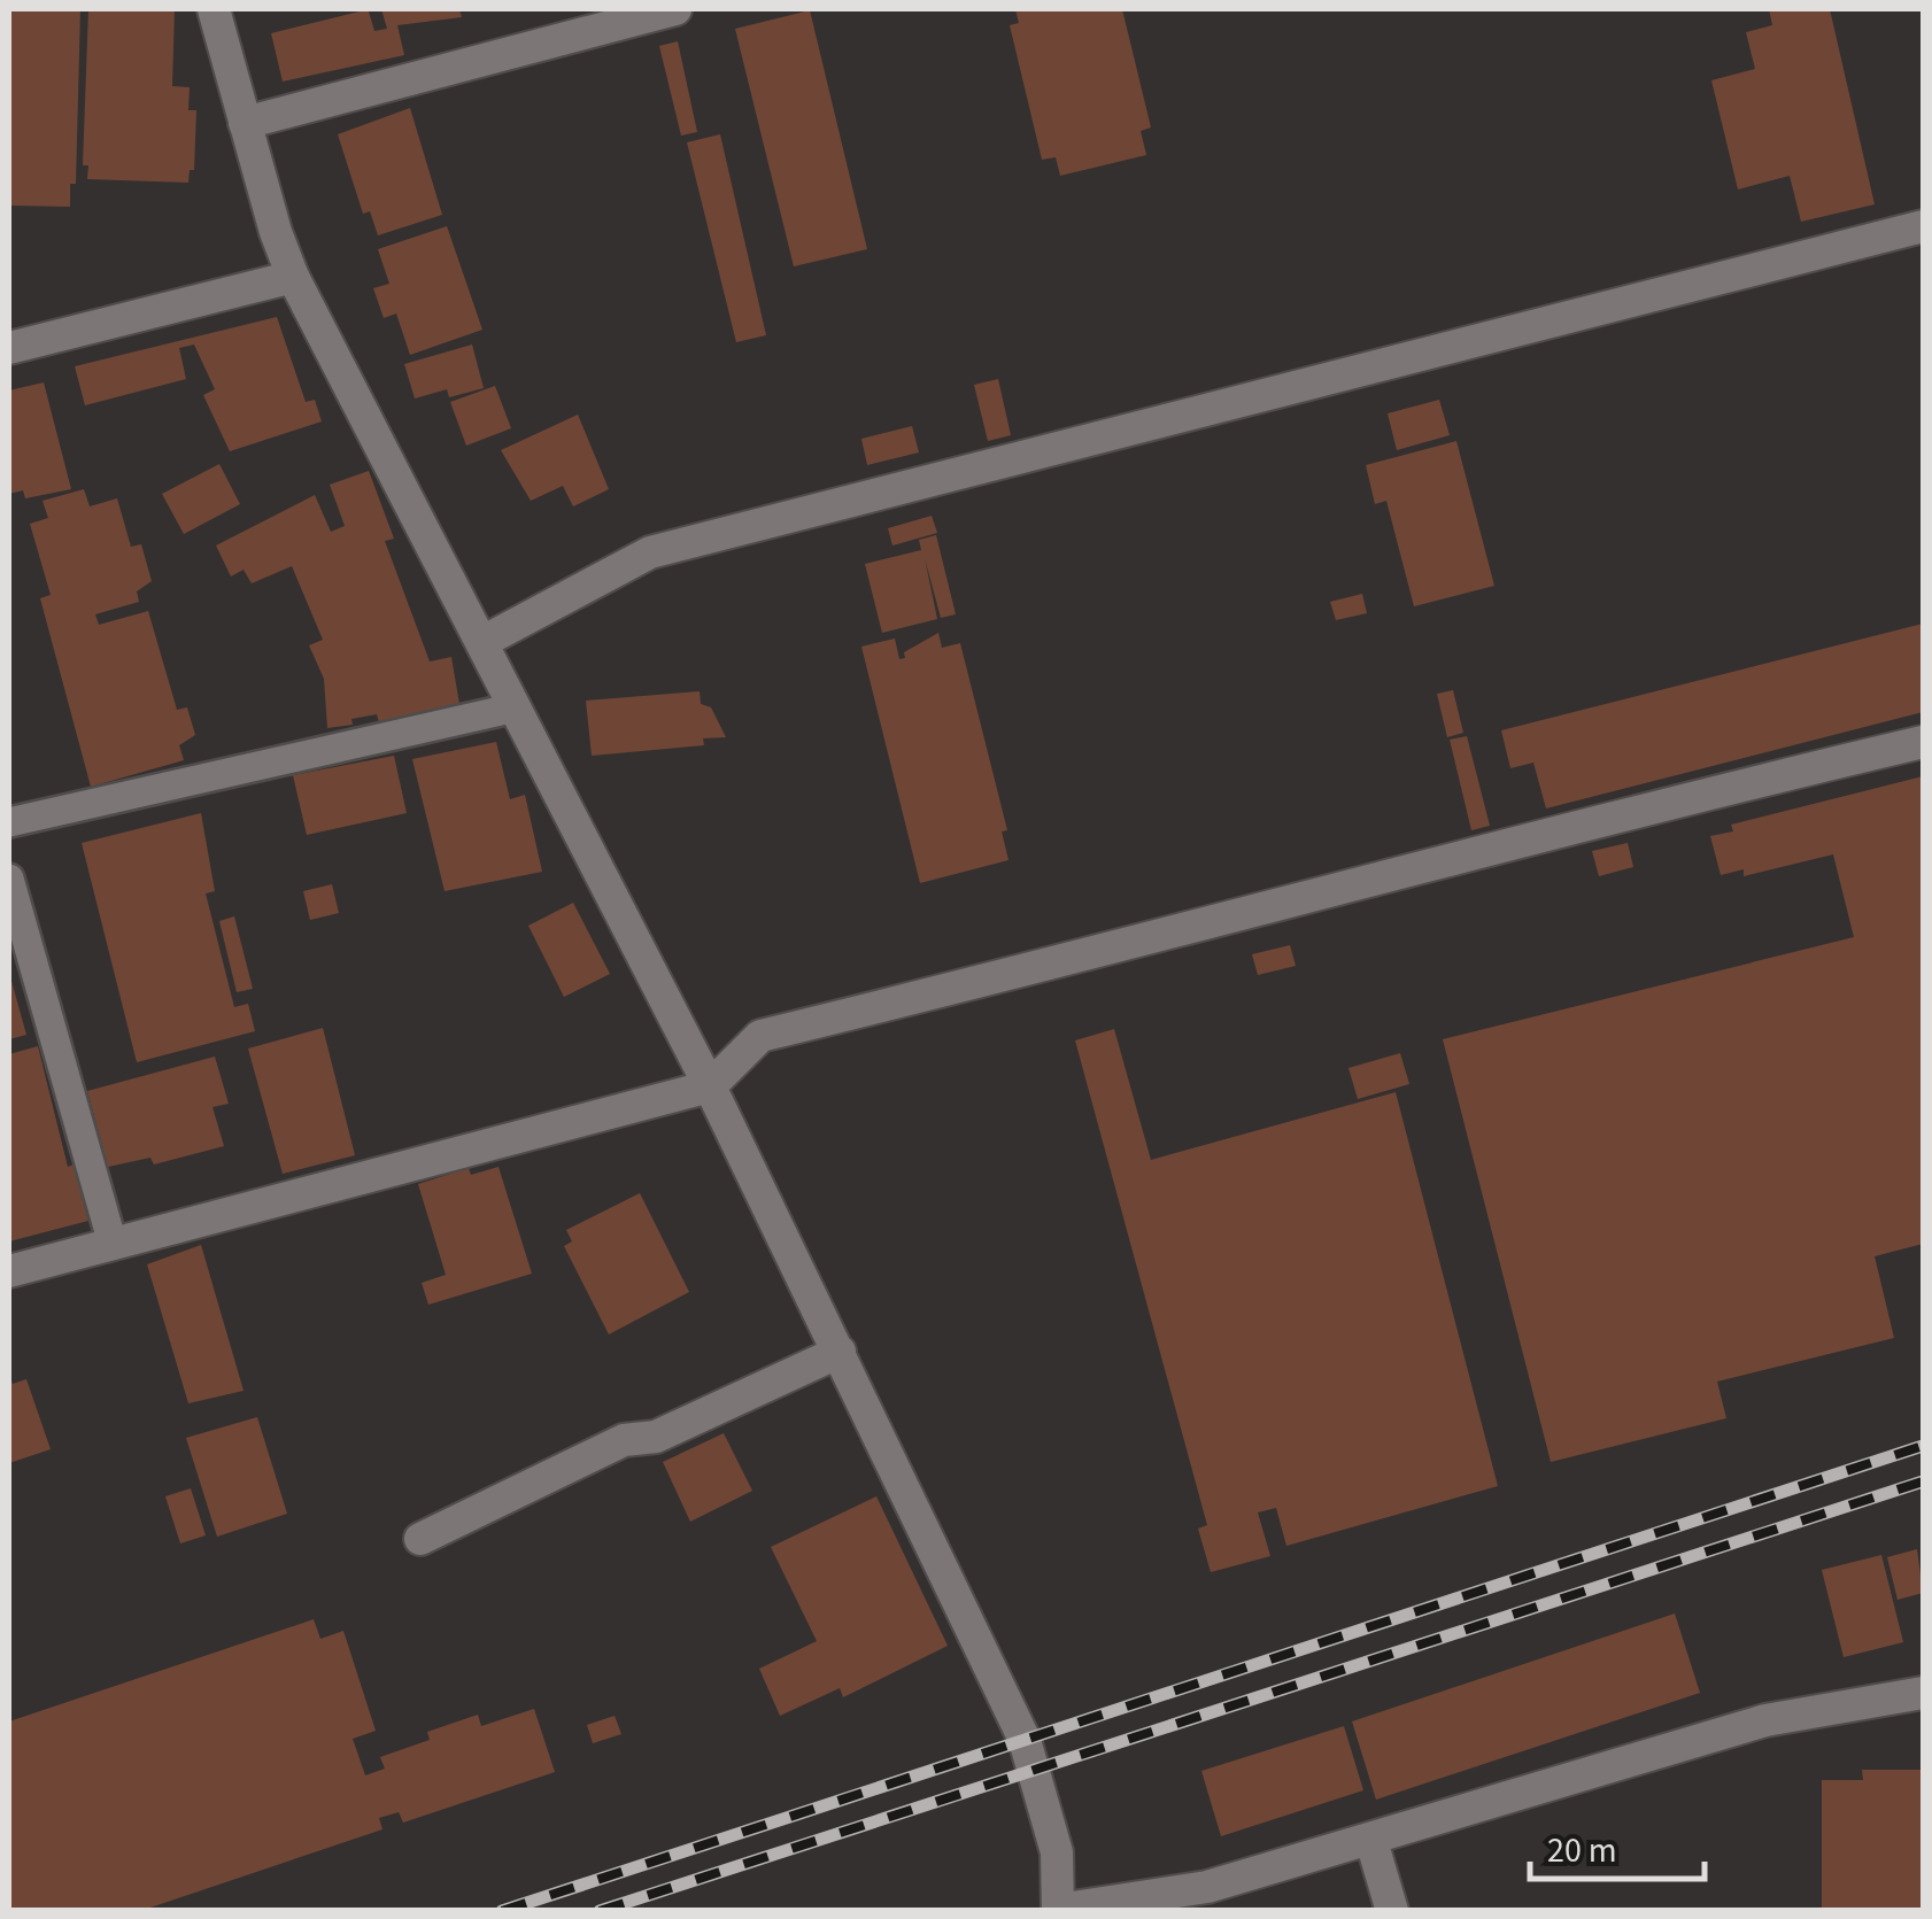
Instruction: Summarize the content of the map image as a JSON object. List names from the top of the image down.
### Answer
{
  "scale_bar": "20 m"
}
